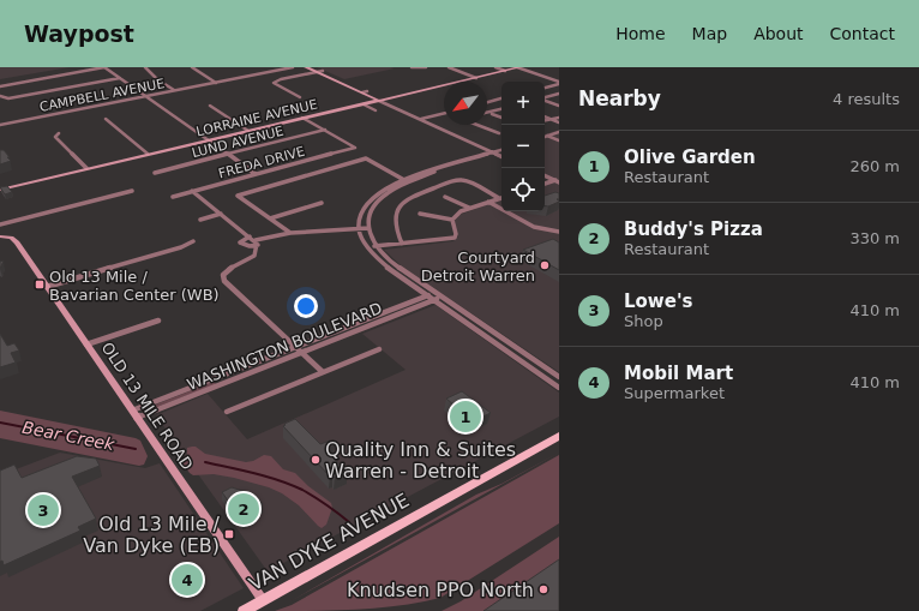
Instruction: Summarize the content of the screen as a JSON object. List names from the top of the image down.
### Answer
{
  "streets": {
    "main road": ["VAN DYKE AVENUE"],
    "street": [
      "CAMPBELL AVENUE",
      "LORRAINE AVENUE",
      "LUND AVENUE",
      "FREDA DRIVE",
      "WASHINGTON BOULEVARD",
      "OLD 13 MILE ROAD"
    ]
  },
  "crossings": [
    ["LUND AVENUE", "FREDA DRIVE"],
    ["WASHINGTON BOULEVARD", "OLD 13 MILE ROAD"],
    ["OLD 13 MILE ROAD", "VAN DYKE AVENUE"]
  ],
  "water": ["Bear Creek"],
  "places": {
    "other": ["Courtyard Detroit Warren", "Quality Inn & Suites Warren - Detroit", "Knudsen PPO North"],
    "transit": ["Old 13 Mile / Bavarian Center (WB)", "Old 13 Mile / Van Dyke (EB)"]
  },
  "north": "bottom left",
  "page": {
    "header": "Waypost",
    "nav": [
      "Home",
      "Map",
      "About",
      "Contact"
    ],
    "heading": ["Nearby", "4 results"],
    "map_buttons": ["+", "−"],
    "list": [
      {
        "mark": "1",
        "name": "Olive Garden",
        "note": "Restaurant",
        "value": "260 m"
      },
      {
        "mark": "2",
        "name": "Buddy's Pizza",
        "note": "Restaurant",
        "value": "330 m"
      },
      {
        "mark": "3",
        "name": "Lowe's",
        "note": "Shop",
        "value": "410 m"
      },
      {
        "mark": "4",
        "name": "Mobil Mart",
        "note": "Supermarket",
        "value": "410 m"
      }
    ],
    "pins": [
      "1",
      "2",
      "3",
      "4"
    ]
  }
}
